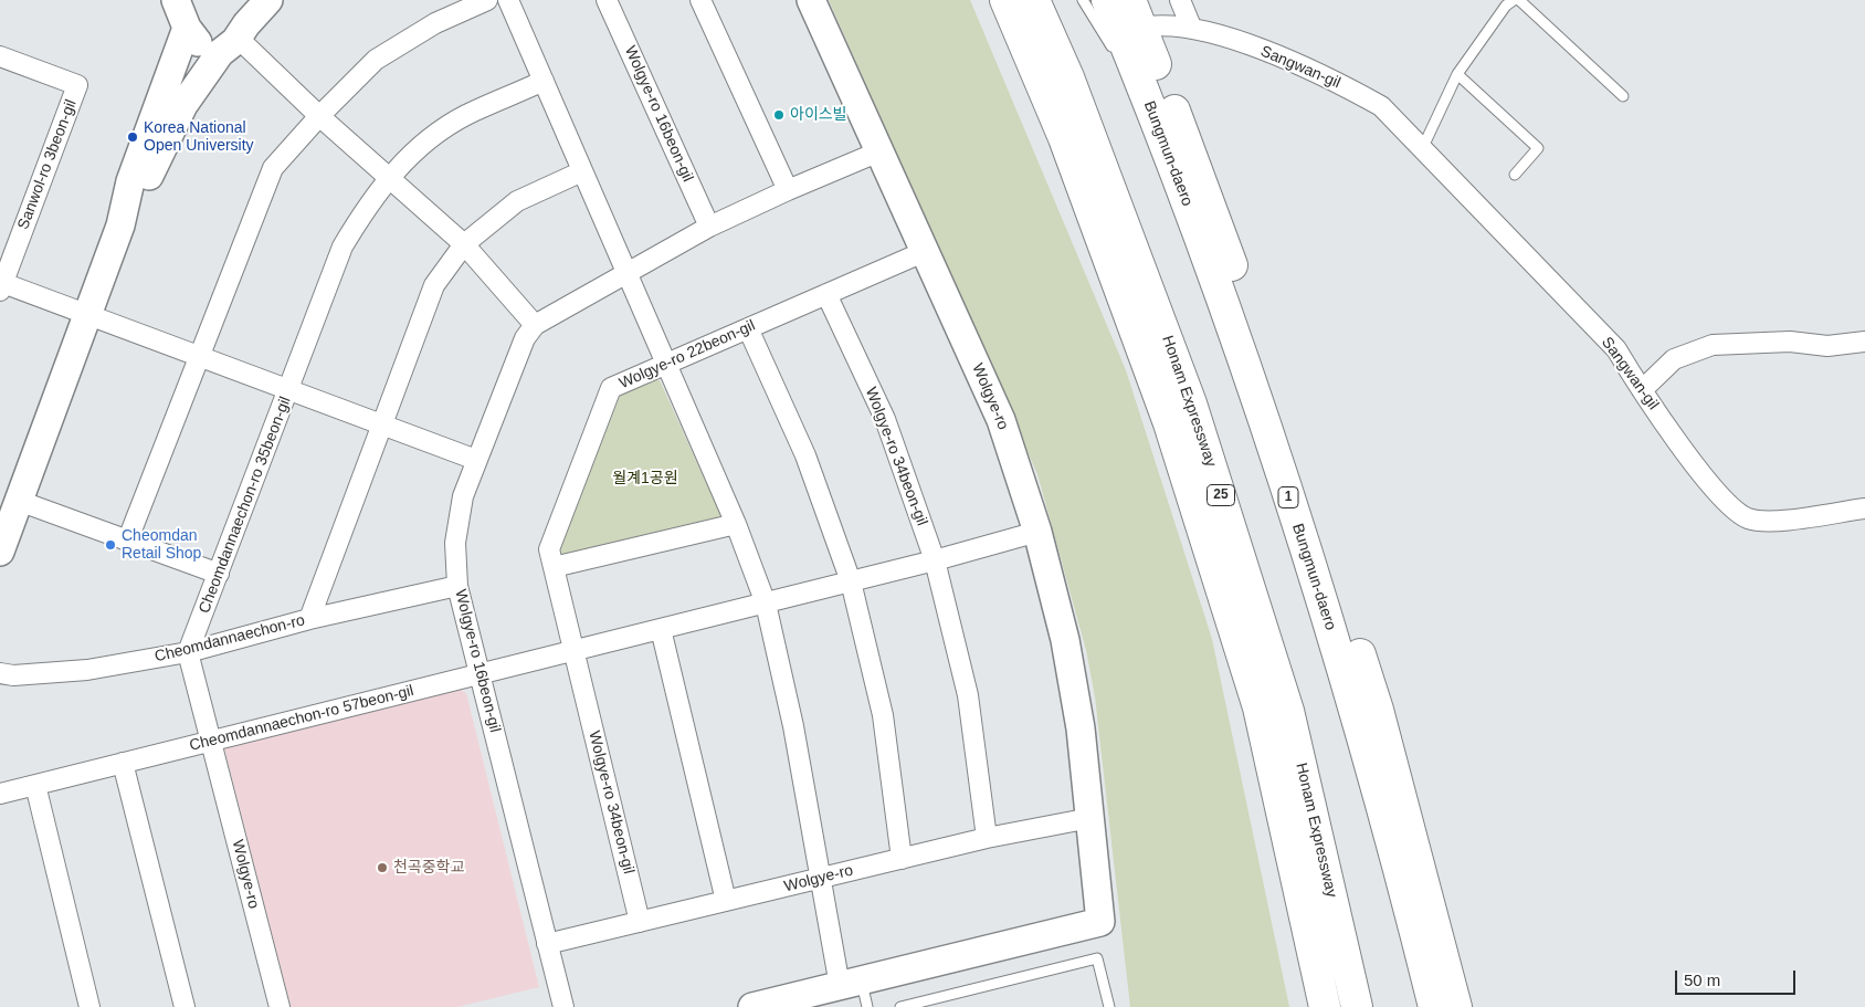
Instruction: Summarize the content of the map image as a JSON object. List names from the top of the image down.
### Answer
{
  "streets": {
    "main road": [
      "Bungmun-daero",
      "Honam Expressway",
      "25",
      "1"
    ],
    "street": [
      "Sangwan-gil",
      "Wolgye-ro 16beon-gil",
      "Sanwol-ro 3beon-gil",
      "Wolgye-ro 22beon-gil",
      "Wolgye-ro",
      "Wolgye-ro 34beon-gil",
      "Cheomdannaechon-ro 35beon-gil",
      "Cheomdannaechon-ro",
      "Cheomdannaechon-ro 57beon-gil"
    ]
  },
  "crossings": [
    ["Sangwan-gil", "Bungmun-daero"],
    ["Wolgye-ro 16beon-gil", "Wolgye-ro"],
    ["Wolgye-ro 16beon-gil", "Cheomdannaechon-ro 35beon-gil"],
    ["Wolgye-ro 16beon-gil", "Cheomdannaechon-ro"],
    ["Wolgye-ro 16beon-gil", "Cheomdannaechon-ro 57beon-gil"],
    ["Sanwol-ro 3beon-gil", "Cheomdannaechon-ro 35beon-gil"],
    ["Wolgye-ro 22beon-gil", "Wolgye-ro"],
    ["Wolgye-ro 22beon-gil", "Wolgye-ro 34beon-gil"],
    ["Wolgye-ro", "Wolgye-ro 34beon-gil"],
    ["Wolgye-ro", "Cheomdannaechon-ro 35beon-gil"],
    ["Wolgye-ro", "Cheomdannaechon-ro"],
    ["Wolgye-ro", "Cheomdannaechon-ro 57beon-gil"],
    ["Cheomdannaechon-ro 35beon-gil", "Cheomdannaechon-ro"]
  ],
  "parks": ["월계1공원"],
  "places": [
    "아이스빌",
    "Korea National Open University",
    "Cheomdan Retail Shop",
    "천곡중학교"
  ],
  "scale_bar": "50 m"
}
